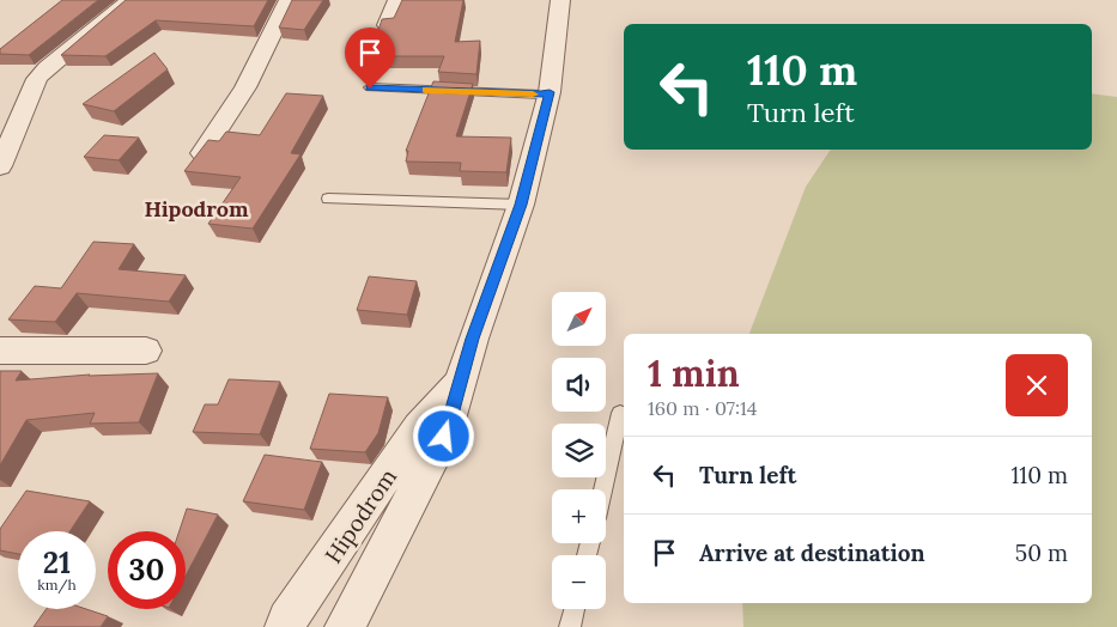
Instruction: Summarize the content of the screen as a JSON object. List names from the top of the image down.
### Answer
{
  "streets": {
    "street": ["Hipodrom"]
  },
  "districts": ["Hipodrom"],
  "north": "top right",
  "page": {
    "turn": ["110 m", "Turn left"],
    "map_buttons": ["+", "−"],
    "heading": ["1 min", "160 m · 07:14"],
    "list": [
      {
        "name": "Turn left",
        "value": "110 m"
      },
      {
        "name": "Arrive at destination",
        "value": "50 m"
      }
    ],
    "speed": "21 km/h",
    "limit": "30"
  }
}
